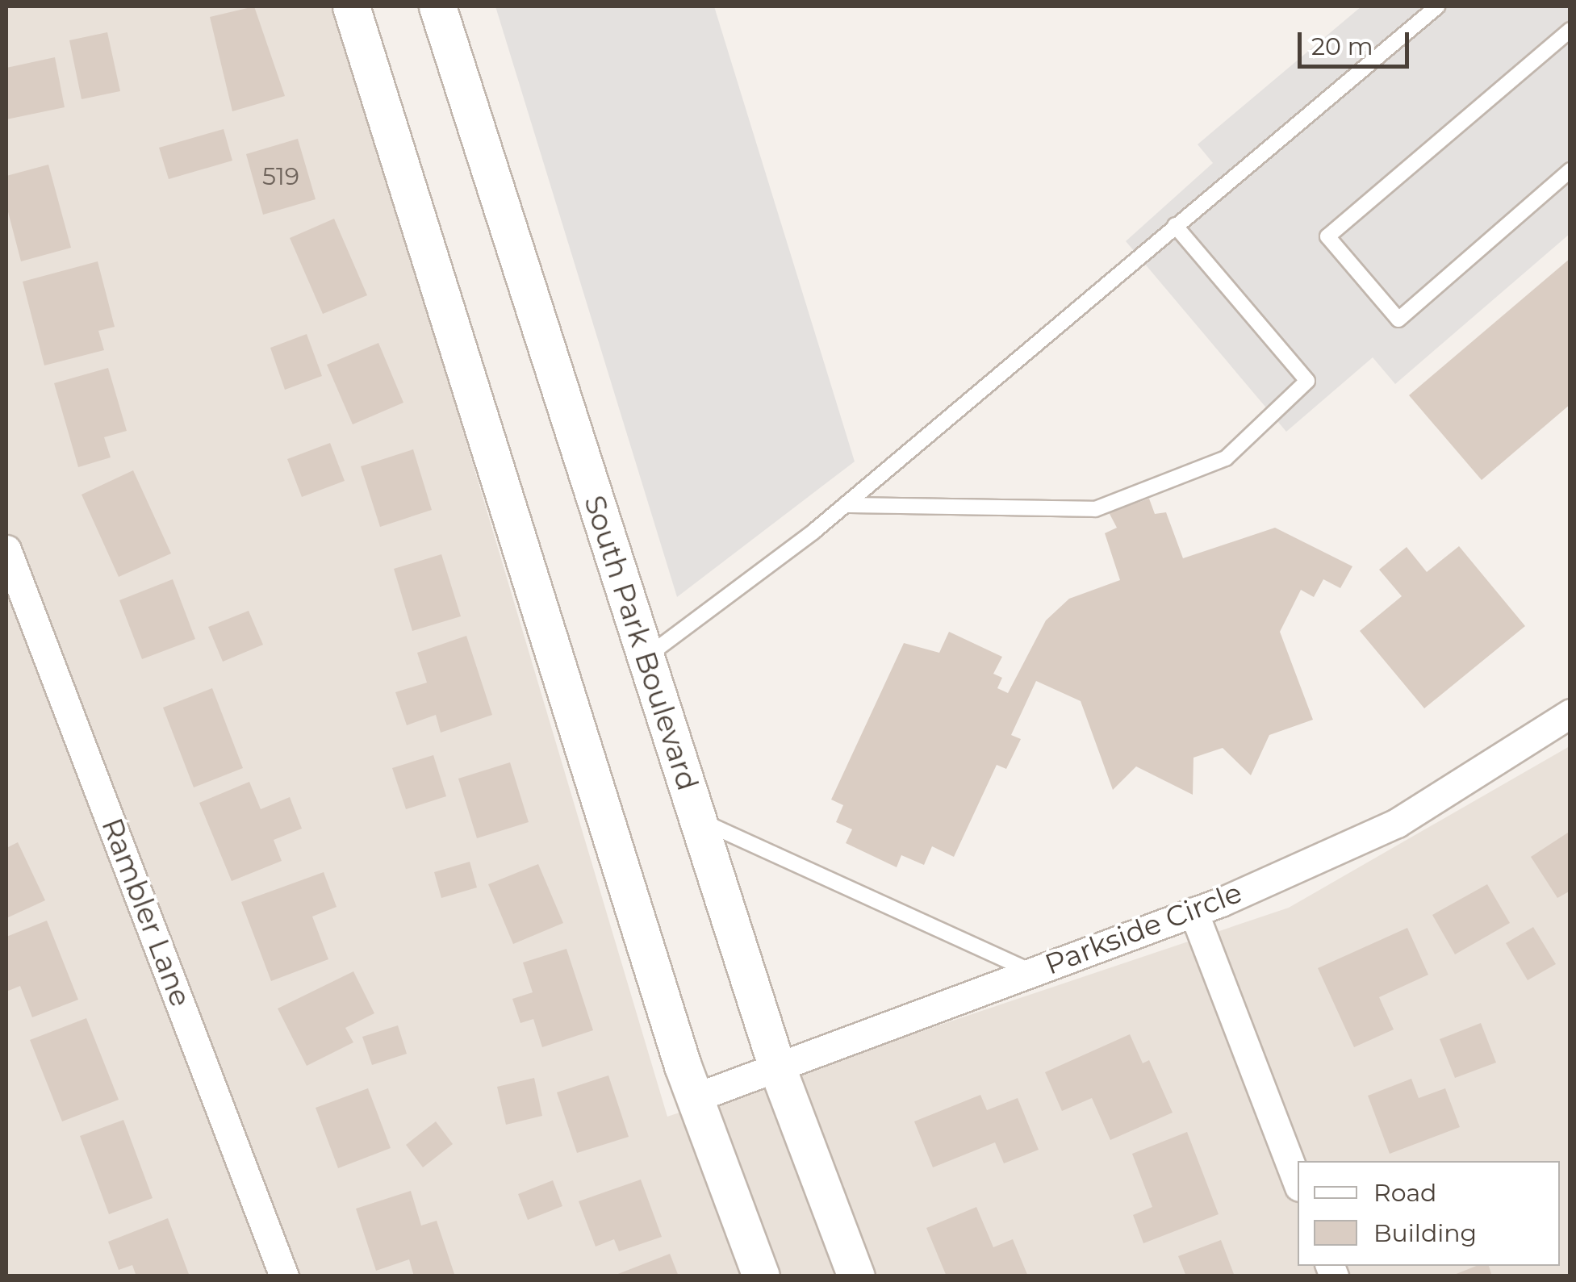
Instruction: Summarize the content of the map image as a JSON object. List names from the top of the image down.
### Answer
{
  "streets": {
    "street": ["South Park Boulevard", "Rambler Lane", "Parkside Circle"]
  },
  "crossings": [
    ["South Park Boulevard", "Parkside Circle"]
  ],
  "house_numbers": ["519"],
  "legend": ["Road", "Building"],
  "scale_bar": "20 m"
}
